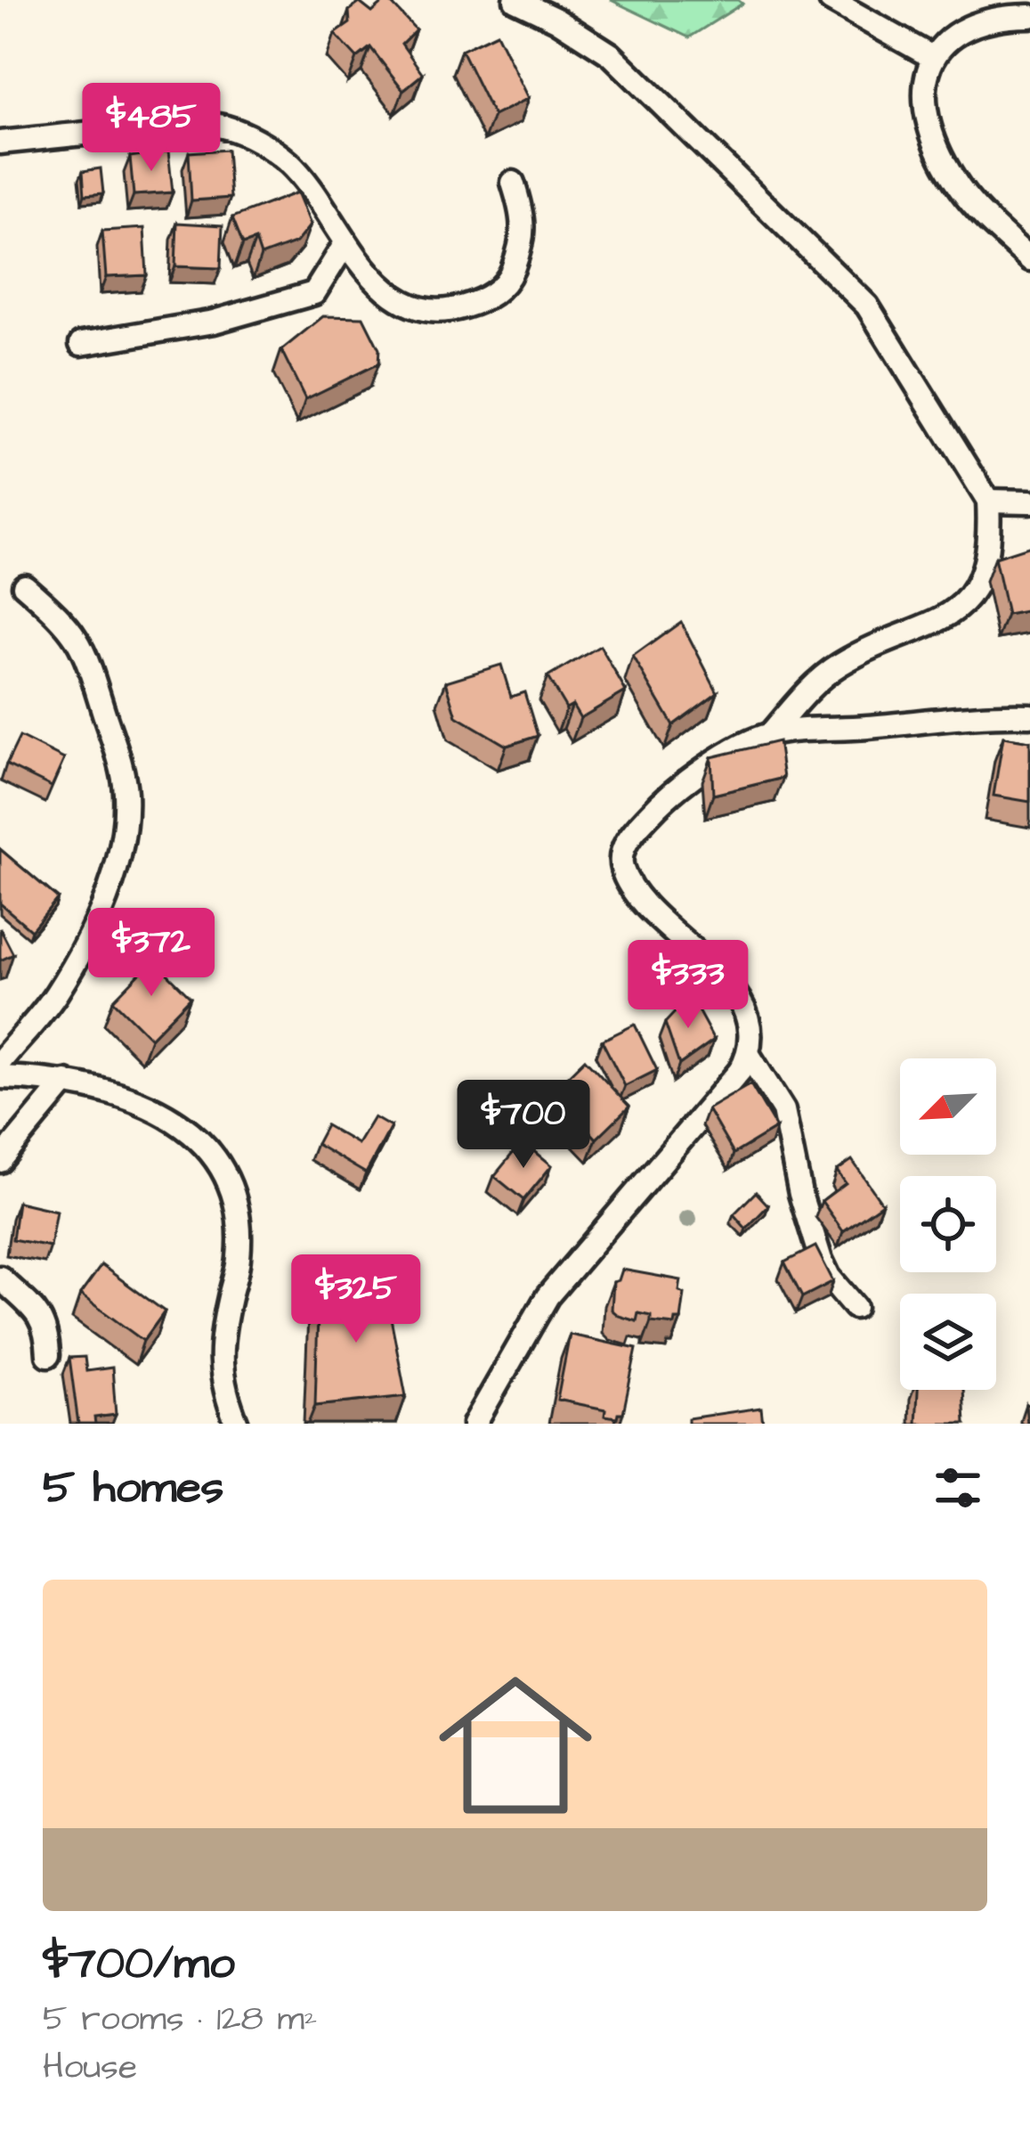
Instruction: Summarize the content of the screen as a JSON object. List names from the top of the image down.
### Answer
{
  "north": "bottom left",
  "page": {
    "price": [
      "$485",
      "$372",
      "$333",
      "$700",
      "$325"
    ],
    "heading": "5 homes",
    "list": [
      {
        "name": "$700/mo",
        "note": "5 rooms · 128 m² · House"
      }
    ]
  }
}
